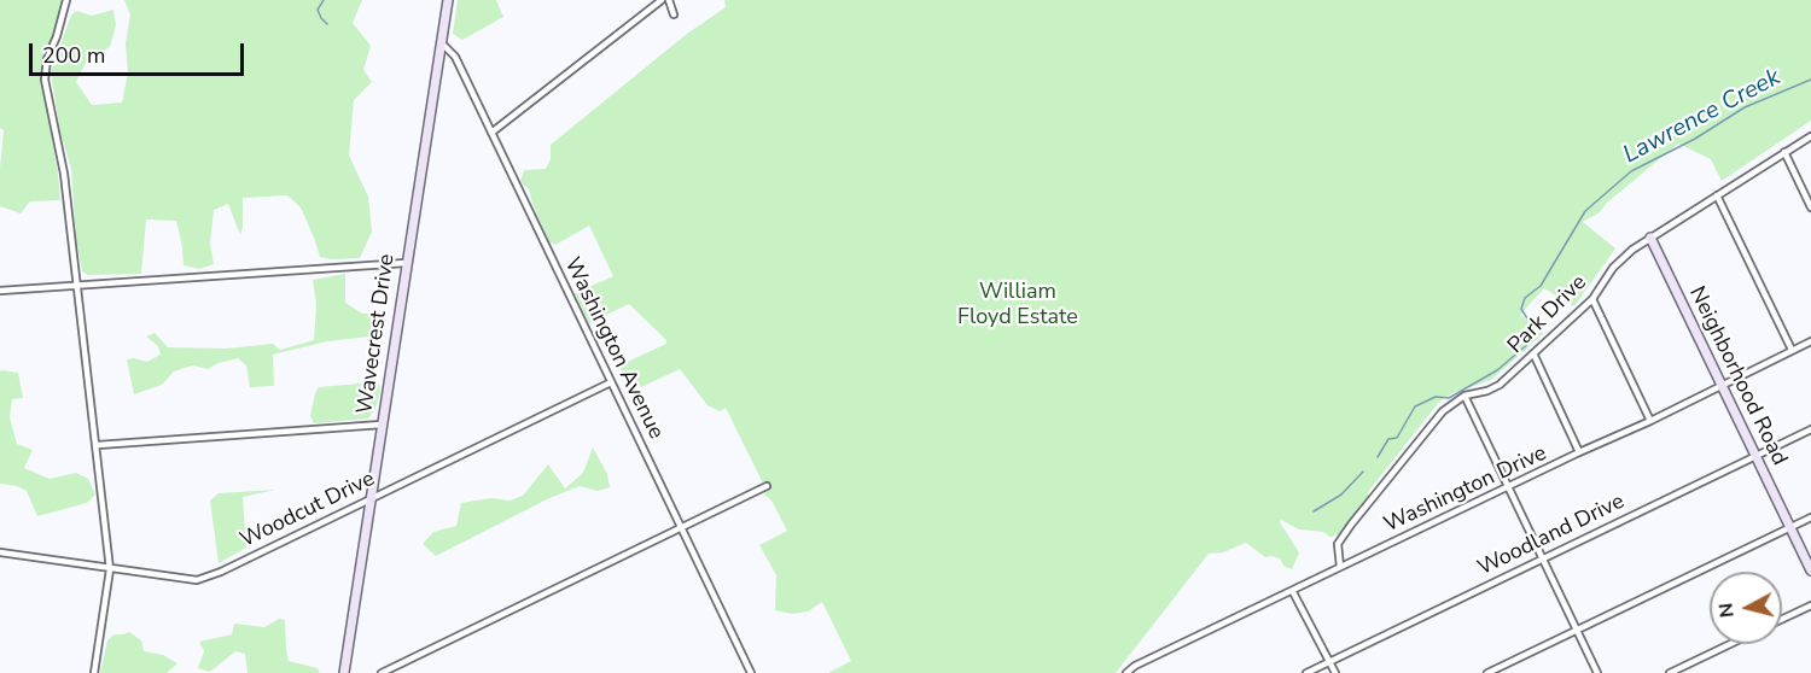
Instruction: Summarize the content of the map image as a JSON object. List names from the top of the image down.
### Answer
{
  "streets": {
    "street": [
      "Park Drive",
      "Wavecrest Drive",
      "Washington Avenue",
      "Neighborhood Road",
      "Washington Drive",
      "Woodcut Drive",
      "Woodland Drive"
    ]
  },
  "crossings": [
    ["Park Drive", "Neighborhood Road"],
    ["Park Drive", "Washington Drive"],
    ["Wavecrest Drive", "Washington Avenue"],
    ["Wavecrest Drive", "Woodcut Drive"],
    ["Washington Avenue", "Woodcut Drive"],
    ["Neighborhood Road", "Washington Drive"],
    ["Neighborhood Road", "Woodland Drive"]
  ],
  "water": ["Lawrence Creek"],
  "parks": ["William Floyd Estate"],
  "scale_bar": "200 m",
  "north": "left"
}
